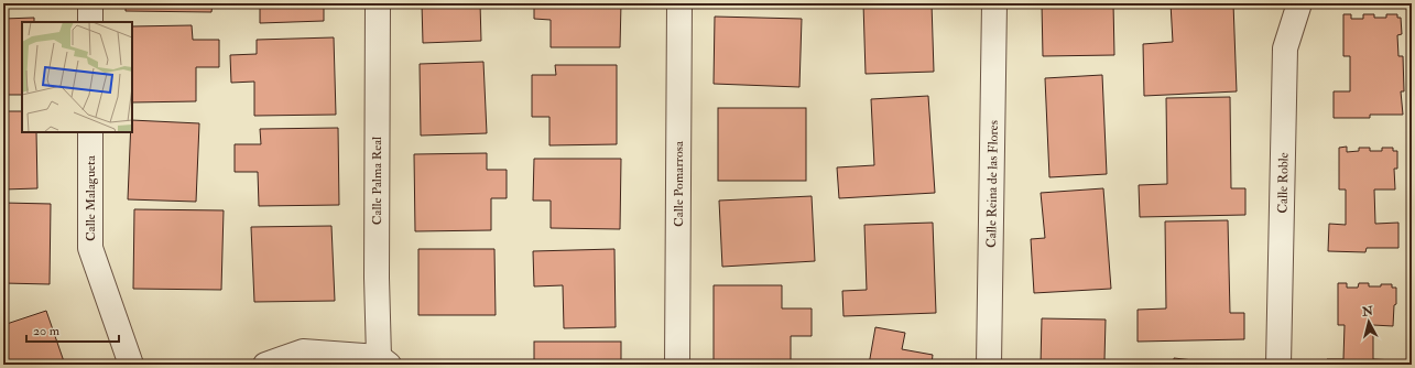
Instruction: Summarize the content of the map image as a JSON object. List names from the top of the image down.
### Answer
{
  "streets": {
    "street": [
      "Calle Palma Real",
      "Calle Roble",
      "Calle Pomarrosa",
      "Calle Reina de las Flores",
      "Calle Malagueta"
    ]
  },
  "scale_bar": "20 m",
  "north": "top"
}
